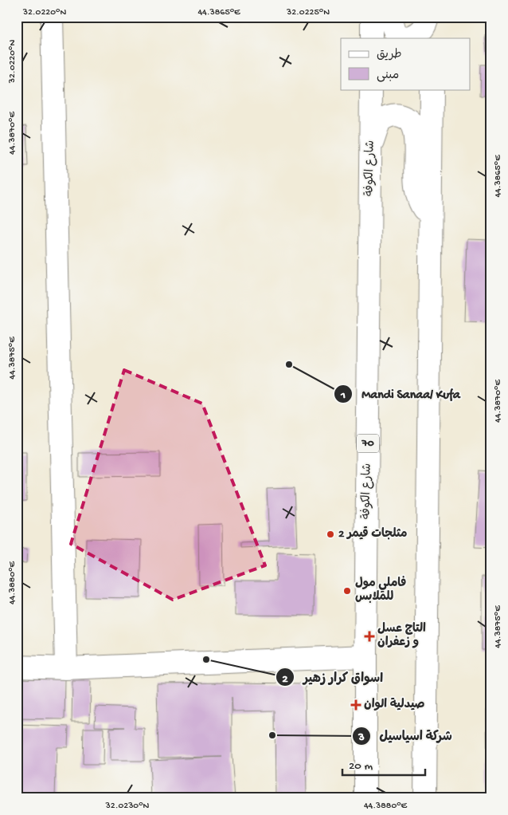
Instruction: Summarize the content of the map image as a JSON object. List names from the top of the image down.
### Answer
{
  "streets": {
    "main road": ["شارع الكوفة", "70"]
  },
  "places": {
    "other": [
      "Mandi Sanaa/ Kufa",
      "مثلجات قيمر 2",
      "فاملي مول للملابس",
      "اسواق كرار زهير",
      "شركة اسياسيل"
    ],
    "health": ["التاج عسل و زعفران", "صيدلية الوان"]
  },
  "legend": ["طريق", "مبنى"],
  "scale_bar": "20 m",
  "coordinates": [
    "32.0220°N",
    "44.3865°E",
    "32.0225°N",
    "44.3870°E",
    "44.3875°E",
    "44.3880°E",
    "32.0230°N"
  ]
}
